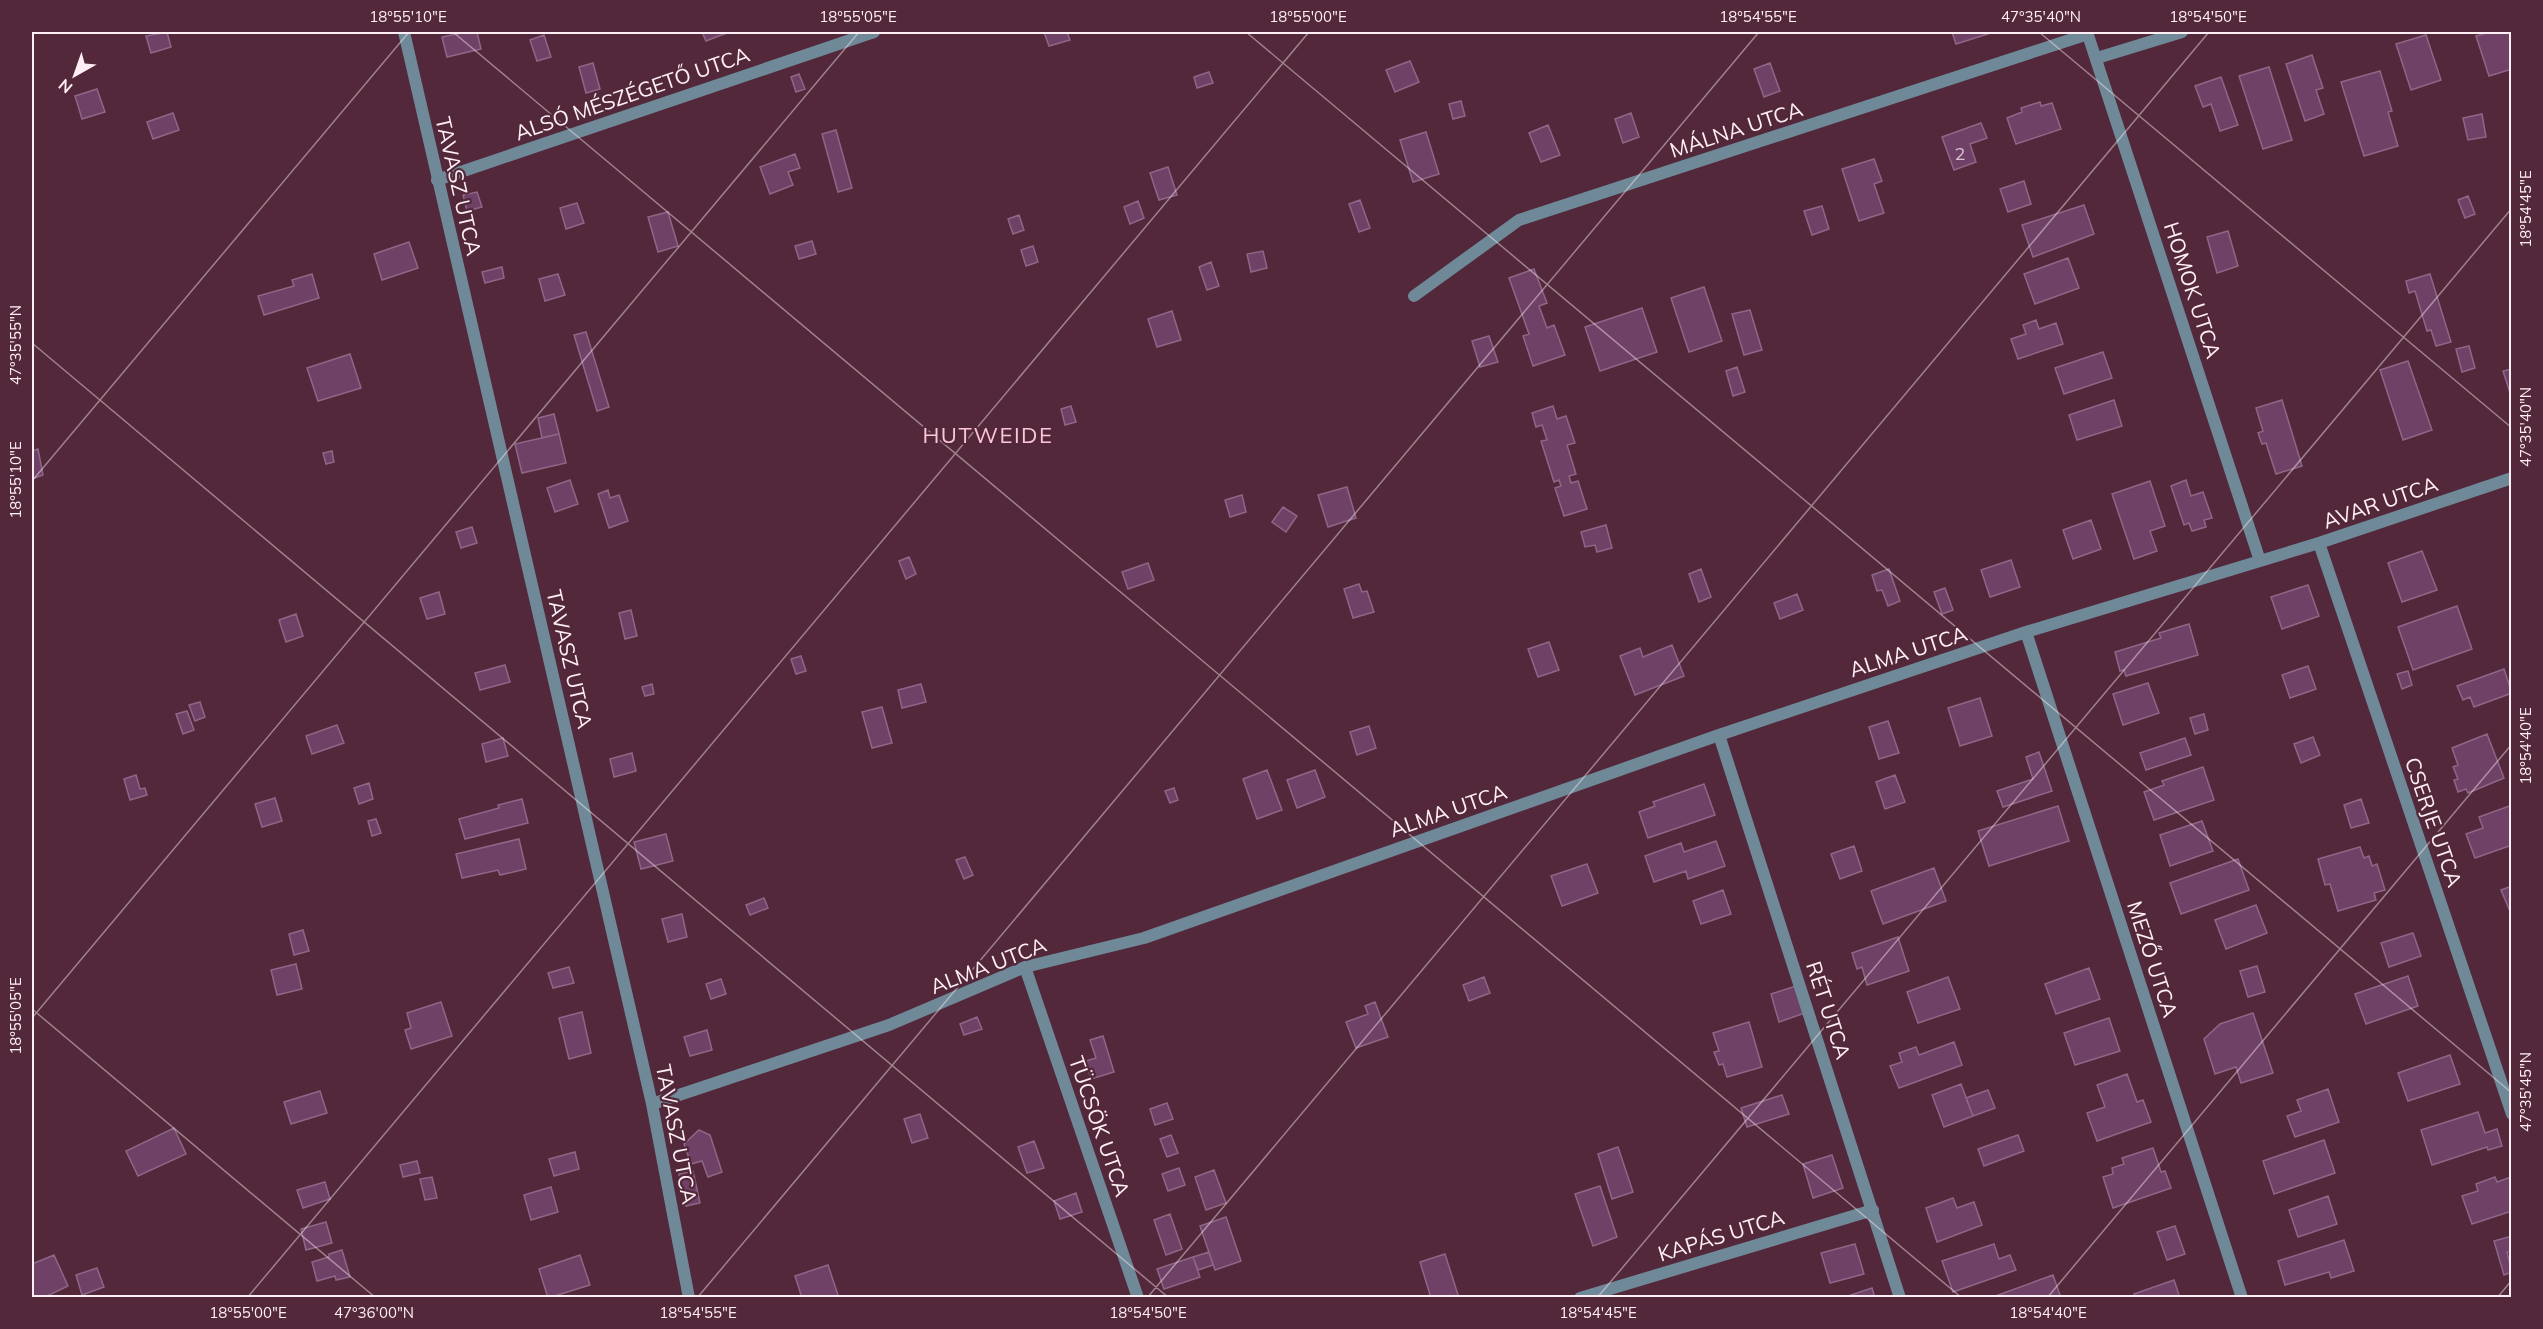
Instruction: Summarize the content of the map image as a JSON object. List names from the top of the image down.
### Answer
{
  "streets": {
    "street": [
      "ALSÓ MÉSZÉGETŐ UTCA",
      "MÁLNA UTCA",
      "TAVASZ UTCA",
      "HOMOK UTCA",
      "AVAR UTCA",
      "ALMA UTCA",
      "CSERJE UTCA",
      "MEZŐ UTCA",
      "RÉT UTCA",
      "TÜCSÖK UTCA",
      "KAPÁS UTCA"
    ]
  },
  "crossings": [
    ["ALSÓ MÉSZÉGETŐ UTCA", "TAVASZ UTCA"],
    ["MÁLNA UTCA", "HOMOK UTCA"],
    ["TAVASZ UTCA", "ALMA UTCA"],
    ["HOMOK UTCA", "AVAR UTCA"],
    ["HOMOK UTCA", "ALMA UTCA"],
    ["AVAR UTCA", "ALMA UTCA"],
    ["AVAR UTCA", "CSERJE UTCA"],
    ["ALMA UTCA", "MEZŐ UTCA"],
    ["ALMA UTCA", "RÉT UTCA"],
    ["ALMA UTCA", "TÜCSÖK UTCA"],
    ["RÉT UTCA", "KAPÁS UTCA"]
  ],
  "districts": ["HUTWEIDE"],
  "house_numbers": ["2"],
  "north": "bottom left",
  "coordinates": [
    "18°55'10\"E",
    "18°55'05\"E",
    "18°55'00\"E",
    "18°54'55\"E",
    "47°35'40\"N",
    "18°54'50\"E",
    "18°54'45\"E",
    "47°35'55\"N",
    "18°54'40\"E",
    "47°35'45\"N",
    "47°36'00\"N"
  ]
}
